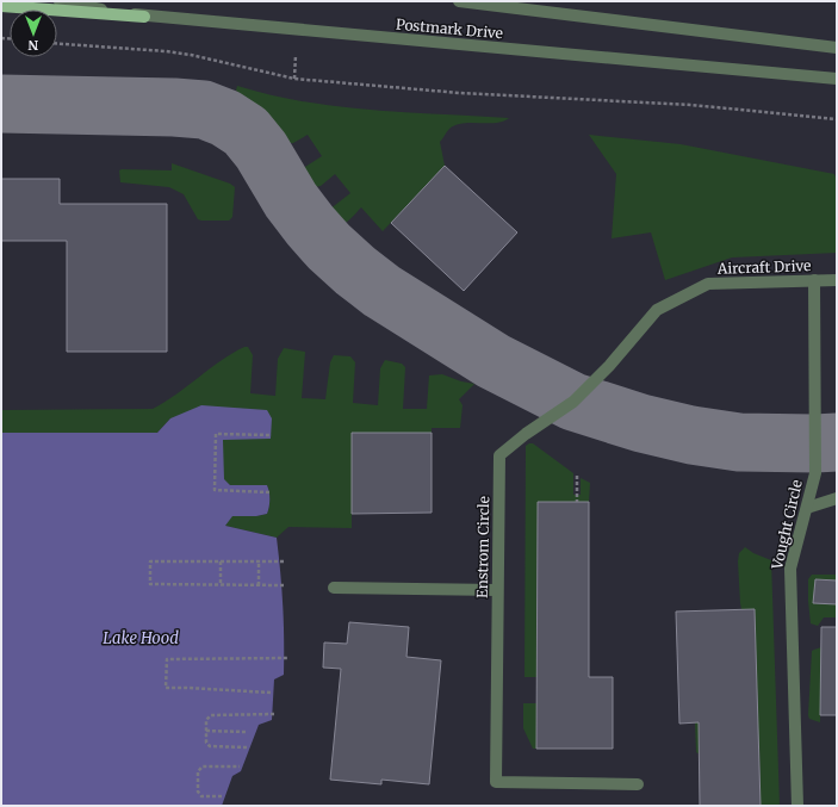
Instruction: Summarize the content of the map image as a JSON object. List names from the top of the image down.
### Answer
{
  "streets": {
    "street": [
      "Postmark Drive",
      "Aircraft Drive",
      "Vought Circle",
      "Enstrom Circle"
    ]
  },
  "crossings": [
    ["Aircraft Drive", "Vought Circle"],
    ["Aircraft Drive", "Enstrom Circle"]
  ],
  "water": ["Lake Hood"],
  "north": "bottom"
}
